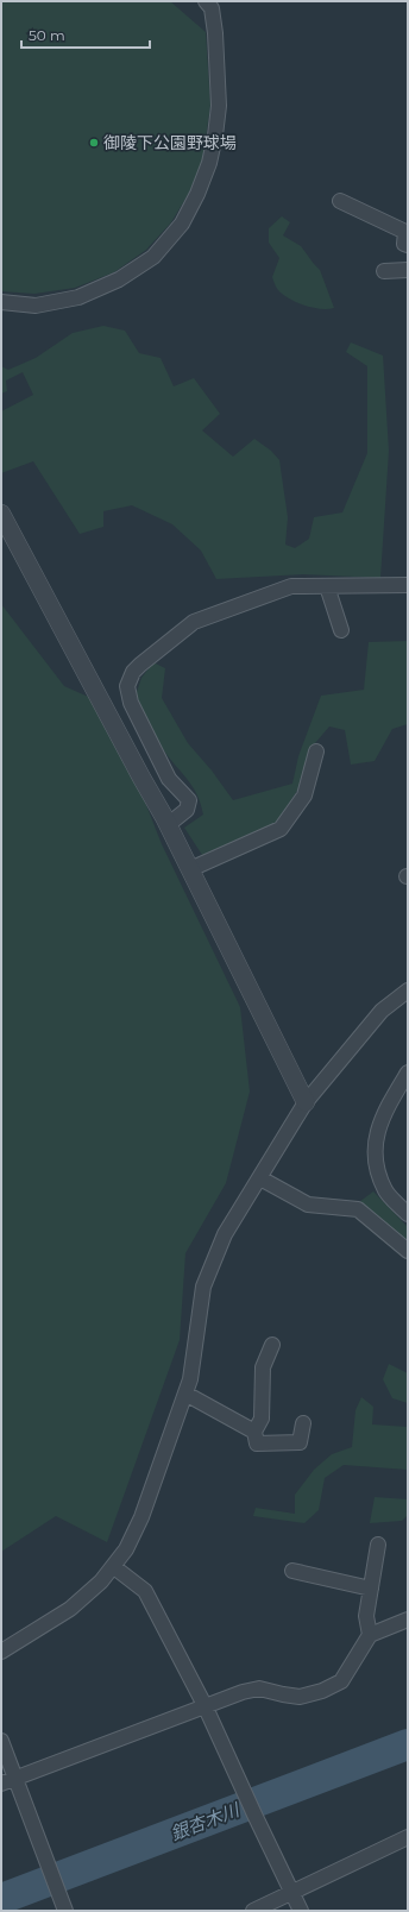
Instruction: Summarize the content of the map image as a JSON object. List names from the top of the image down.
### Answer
{
  "water": ["銀杏木川"],
  "places": ["御陵下公園野球場"],
  "scale_bar": "50 m"
}
